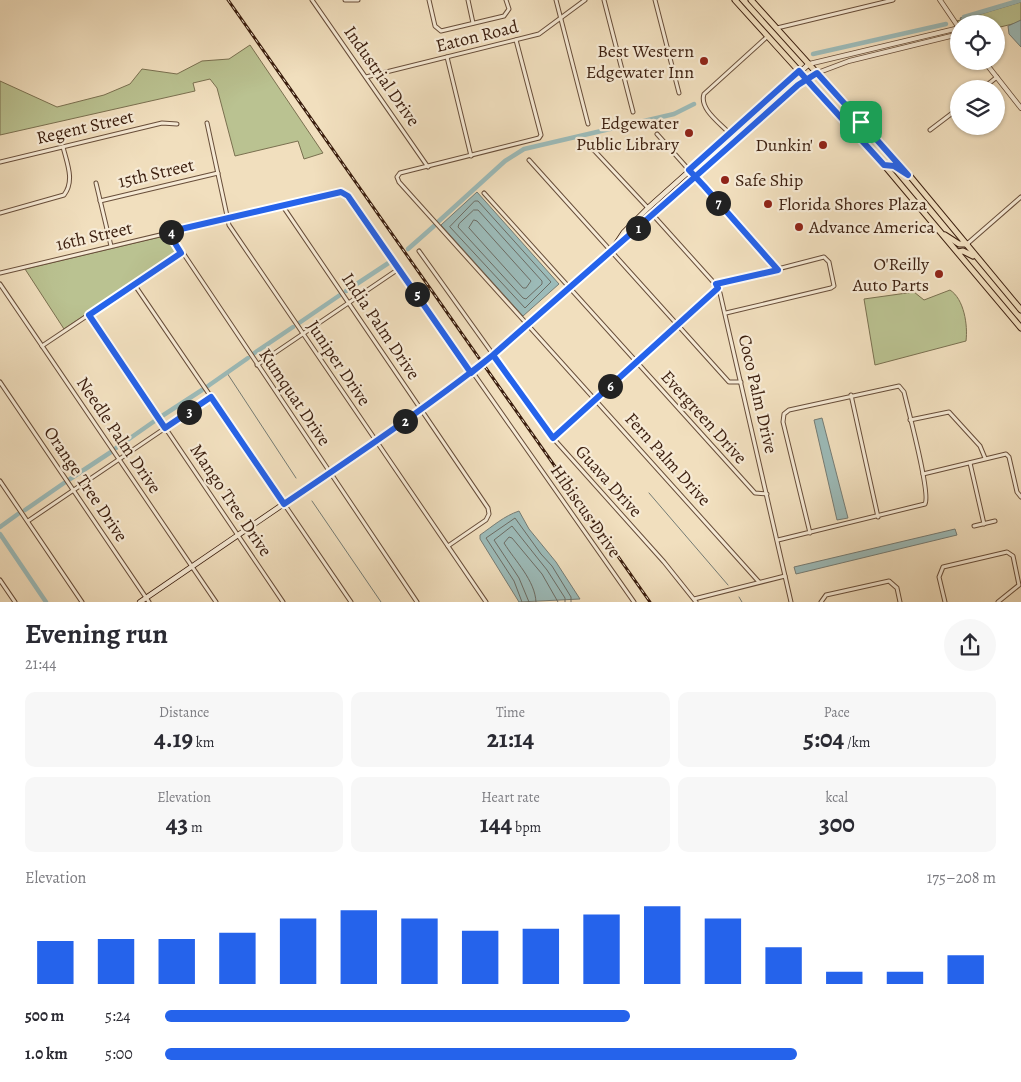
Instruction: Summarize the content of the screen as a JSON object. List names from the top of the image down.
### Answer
{
  "streets": {
    "street": [
      "Eaton Road",
      "Industrial Drive",
      "Regent Street",
      "15th Street",
      "16th Street",
      "India Palm Drive",
      "Juniper Drive",
      "Coco Palm Drive",
      "Kumquat Drive",
      "Evergreen Drive",
      "Needle Palm Drive",
      "Fern Palm Drive",
      "Guava Drive",
      "Orange Tree Drive",
      "Mango Tree Drive",
      "Hibiscus Drive"
    ]
  },
  "crossings": [
    ["Eaton Road", "Industrial Drive"],
    ["Industrial Drive", "Fern Palm Drive"],
    ["15th Street", "Juniper Drive"],
    ["16th Street", "India Palm Drive"],
    ["16th Street", "Juniper Drive"],
    ["16th Street", "Kumquat Drive"],
    ["16th Street", "Hibiscus Drive"],
    ["India Palm Drive", "Juniper Drive"],
    ["Coco Palm Drive", "Evergreen Drive"]
  ],
  "places": [
    "Best Western Edgewater Inn",
    "Edgewater Public Library",
    "Dunkin'",
    "Safe Ship",
    "Florida Shores Plaza",
    "Advance America",
    "O'Reilly Auto Parts"
  ],
  "page": {
    "pins": [
      "7",
      "1",
      "4",
      "5",
      "6",
      "3",
      "2"
    ],
    "heading": ["Evening run", "21:44"],
    "stats": [
      ["Distance", "4.19 km"],
      ["Time", "21:14"],
      ["Pace", "5:04 /km"],
      ["Elevation", "43 m"],
      ["Heart rate", "144 bpm"],
      ["kcal", "300"]
    ],
    "chart": ["Elevation", "175–208 m"],
    "list": [
      {
        "name": "500 m",
        "note": "5:24"
      },
      {
        "name": "1.0 km",
        "note": "5:00"
      }
    ]
  }
}
